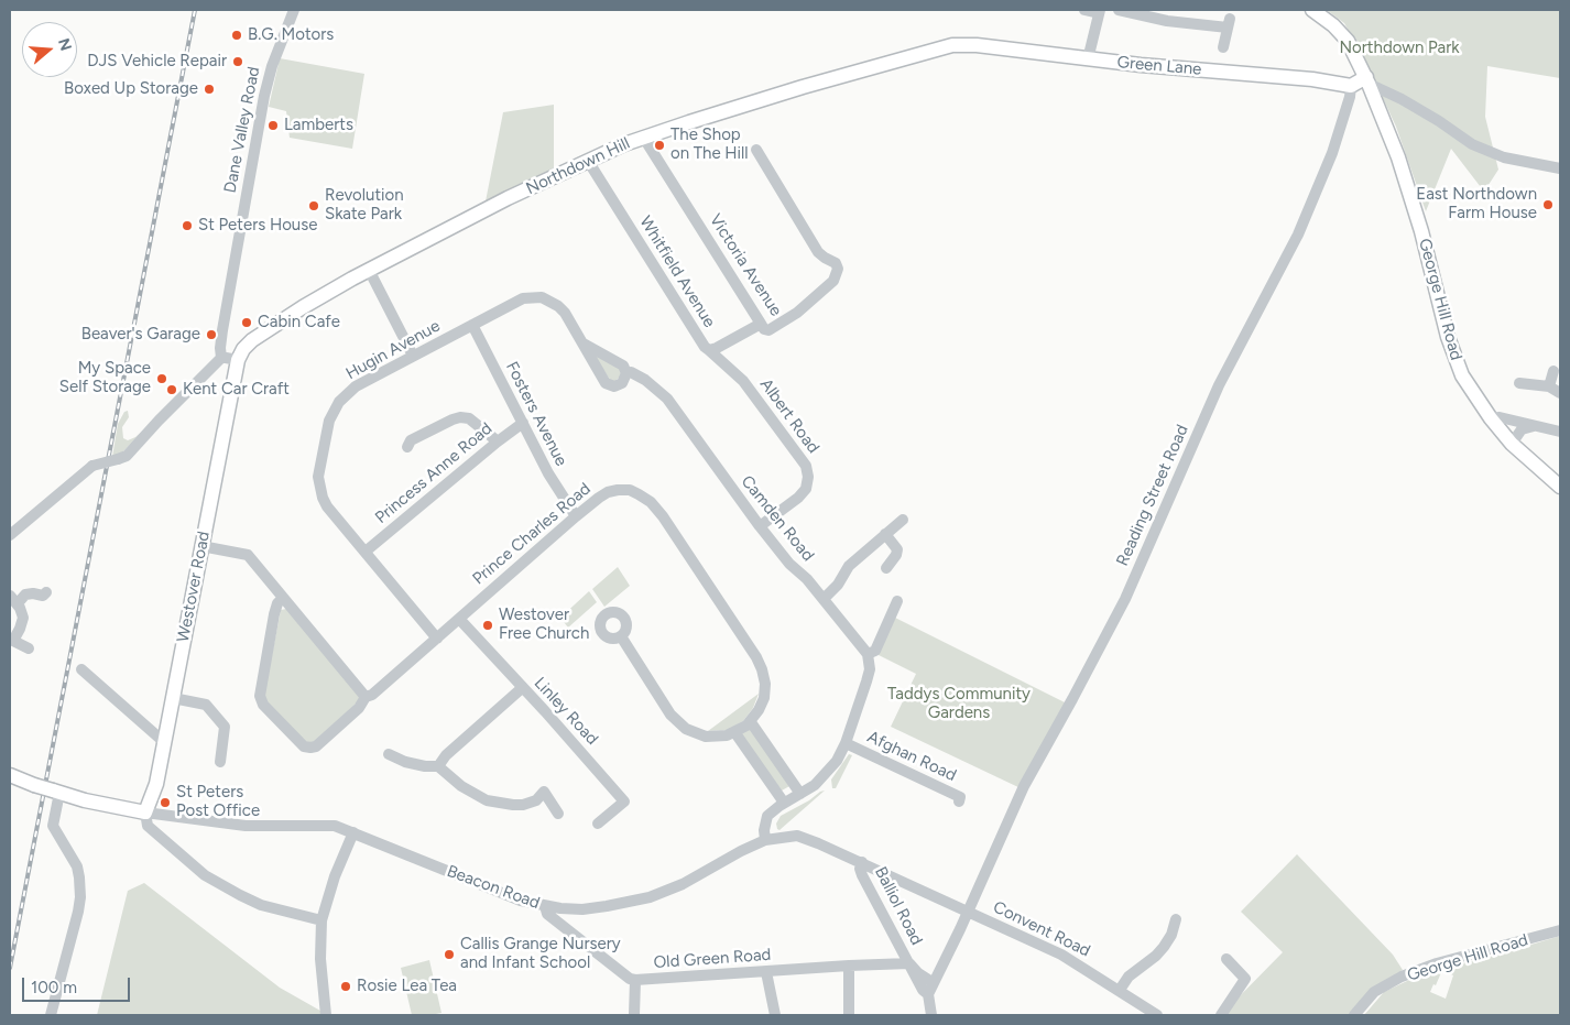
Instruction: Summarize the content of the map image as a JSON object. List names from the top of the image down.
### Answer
{
  "streets": {
    "main road": [
      "Green Lane",
      "Northdown Hill",
      "George Hill Road",
      "Westover Road",
      "Beacon Road"
    ],
    "street": [
      "Dane Valley Road",
      "Victoria Avenue",
      "Whitfield Avenue",
      "Hugin Avenue",
      "Fosters Avenue",
      "Albert Road",
      "Princess Anne Road",
      "Reading Street Road",
      "Camden Road",
      "Prince Charles Road",
      "Linley Road",
      "Afghan Road",
      "Balliol Road",
      "Convent Road",
      "Old Green Road"
    ]
  },
  "crossings": [
    ["Green Lane", "Northdown Hill"],
    ["Green Lane", "Reading Street Road"],
    ["Northdown Hill", "Victoria Avenue"],
    ["Northdown Hill", "Whitfield Avenue"],
    ["Northdown Hill", "Westover Road"],
    ["Victoria Avenue", "Whitfield Avenue"],
    ["Whitfield Avenue", "Albert Road"],
    ["Hugin Avenue", "Fosters Avenue"],
    ["Hugin Avenue", "Princess Anne Road"],
    ["Hugin Avenue", "Camden Road"],
    ["Hugin Avenue", "Prince Charles Road"],
    ["Fosters Avenue", "Princess Anne Road"],
    ["Fosters Avenue", "Prince Charles Road"],
    ["Albert Road", "Camden Road"],
    ["Reading Street Road", "Beacon Road"],
    ["Reading Street Road", "Balliol Road"],
    ["Reading Street Road", "Convent Road"],
    ["Prince Charles Road", "Linley Road"],
    ["Westover Road", "Beacon Road"],
    ["Beacon Road", "Balliol Road"],
    ["Beacon Road", "Convent Road"],
    ["Beacon Road", "Old Green Road"],
    ["Balliol Road", "Old Green Road"]
  ],
  "parks": ["Northdown Park", "Taddys Community Gardens"],
  "places": [
    "B.G. Motors",
    "DJS Vehicle Repair",
    "Boxed Up Storage",
    "Lamberts",
    "The Shop on The Hill",
    "East Northdown Farm House",
    "Revolution Skate Park",
    "St Peters House",
    "Cabin Cafe",
    "Beaver's Garage",
    "My Space Self Storage",
    "Kent Car Craft",
    "Westover Free Church",
    "St Peters Post Office",
    "Callis Grange Nursery and Infant School",
    "Rosie Lea Tea"
  ],
  "scale_bar": "100 m",
  "north": "right"
}
